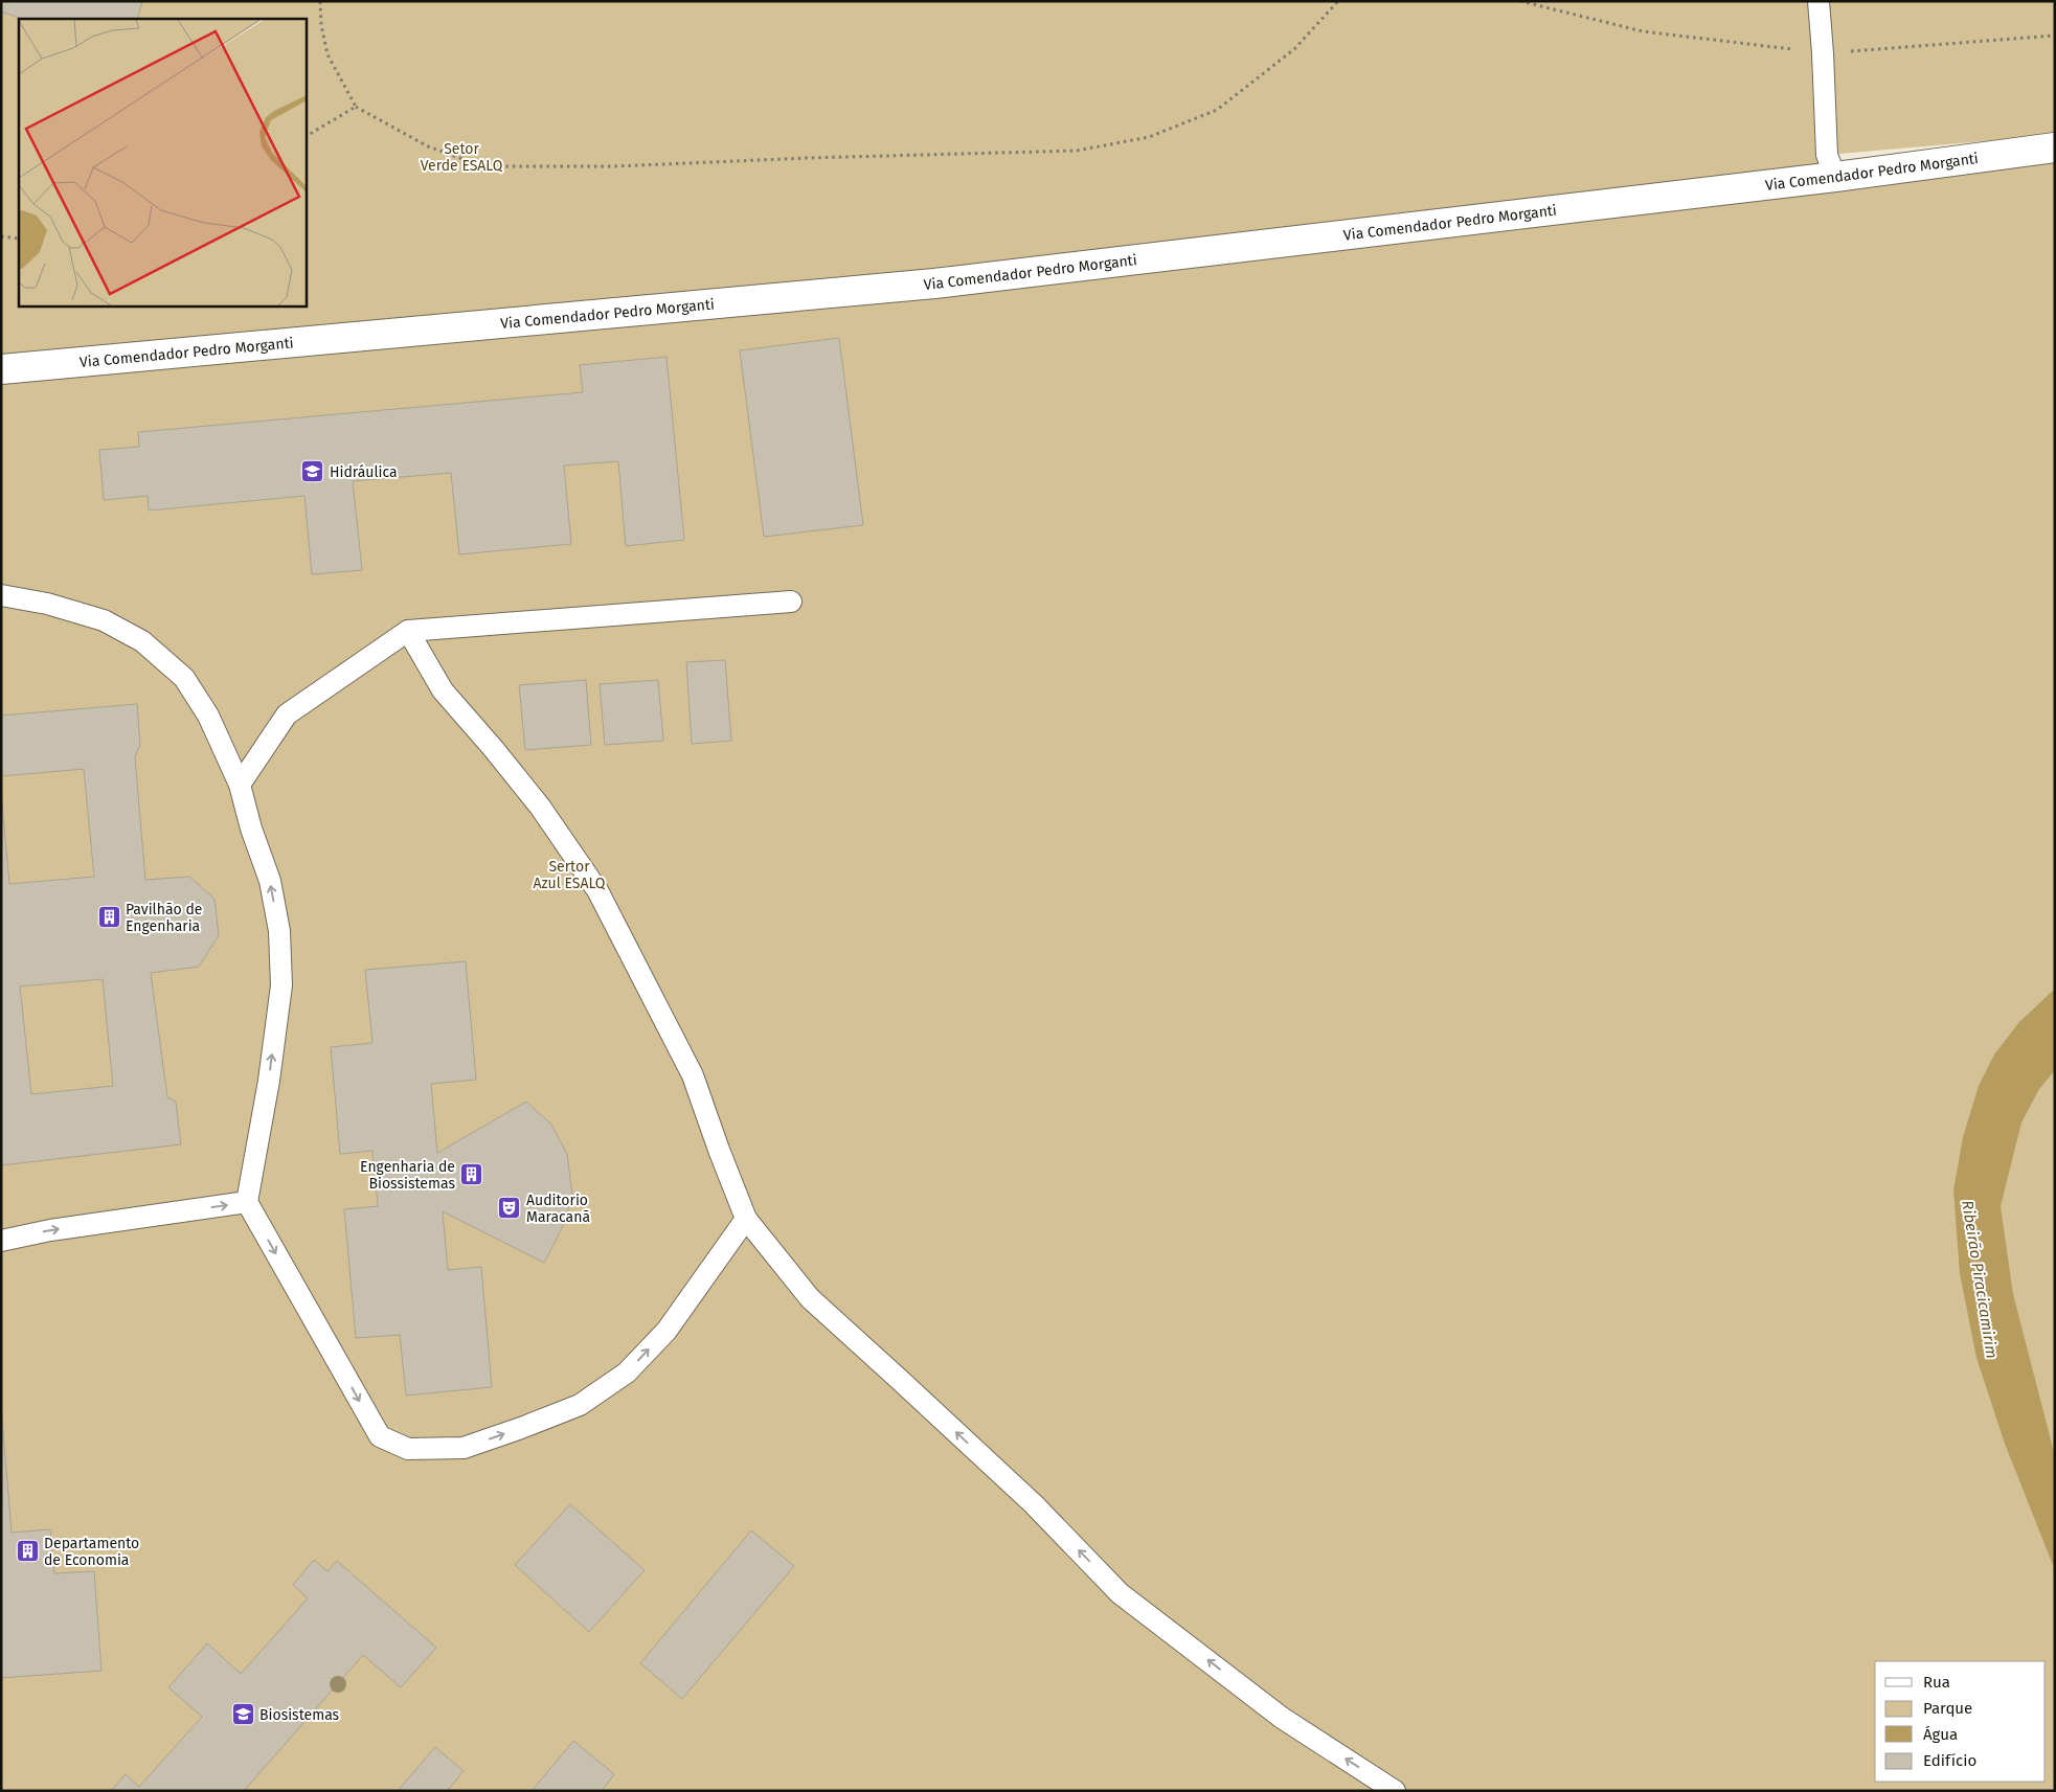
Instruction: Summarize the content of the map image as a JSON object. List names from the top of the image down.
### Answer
{
  "streets": {
    "street": ["Via Comendador Pedro Morganti"]
  },
  "water": ["Ribeirão Piracicamirim"],
  "parks": ["Setor Verde ESALQ", "Sertor Azul ESALQ"],
  "places": {
    "school or university": ["Hidráulica", "Biosistemas"],
    "building": ["Pavilhão de Engenharia", "Engenharia de Biossistemas", "Departamento de Economia"],
    "theatre": ["Auditorio Maracanã"]
  },
  "legend": [
    "Rua",
    "Parque",
    "Água",
    "Edifício"
  ]
}
